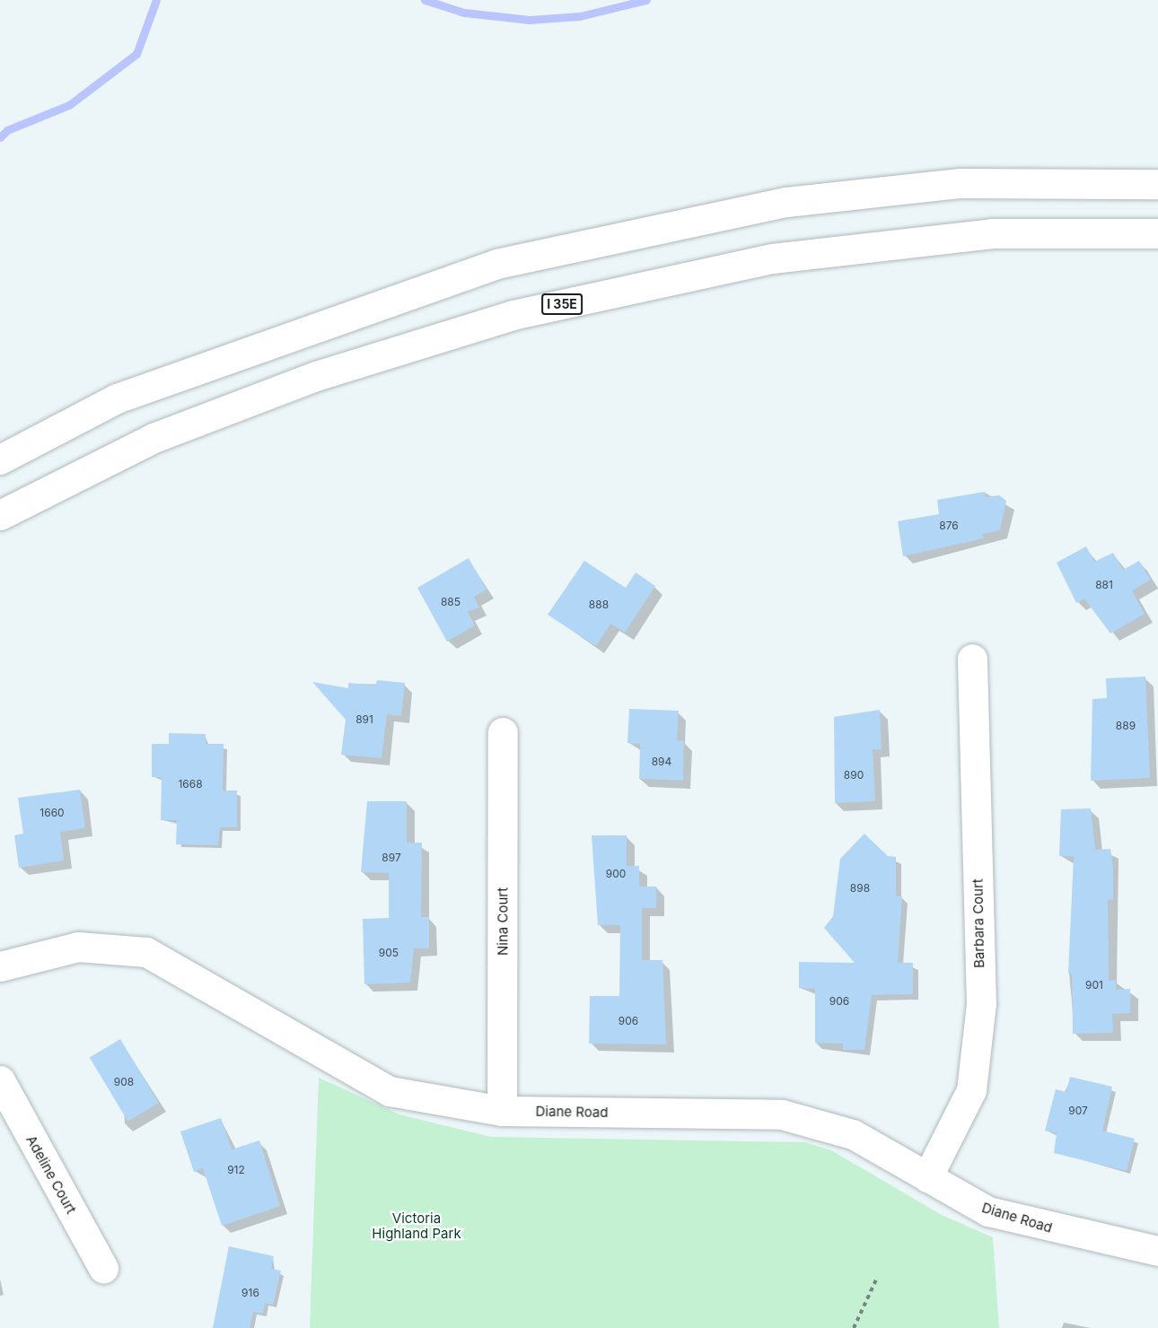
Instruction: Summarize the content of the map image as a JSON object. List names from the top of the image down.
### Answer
{
  "streets": {
    "main road": [
      "I 35E",
      "Nina Court",
      "Barbara Court",
      "Diane Road",
      "Adeline Court"
    ]
  },
  "crossings": [
    ["Nina Court", "Diane Road"],
    ["Barbara Court", "Diane Road"]
  ],
  "parks": ["Victoria Highland Park"],
  "house_numbers": [
    "876",
    "881",
    "885",
    "888",
    "891",
    "889",
    "894",
    "890",
    "1668",
    "1660",
    "897",
    "900",
    "898",
    "905",
    "901",
    "906",
    "906",
    "908",
    "907",
    "912",
    "916"
  ]
}
